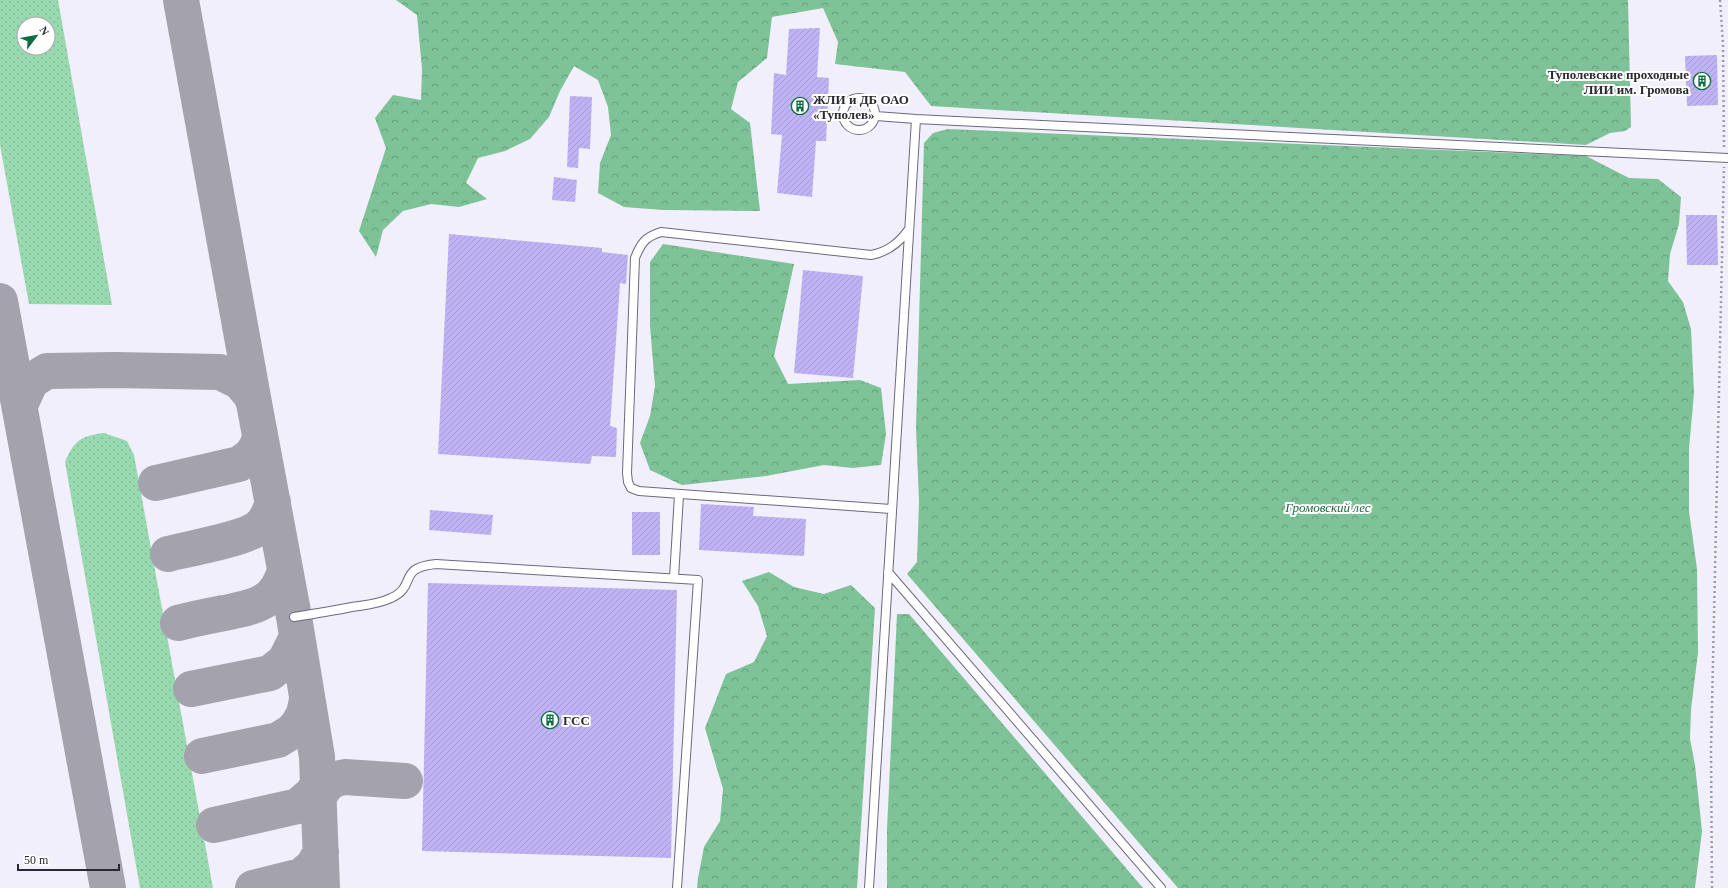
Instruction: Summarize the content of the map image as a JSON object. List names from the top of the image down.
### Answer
{
  "parks": ["Громовский лес"],
  "places": {
    "building": ["Туполевские проходные ЛИИ им. Громова", "ЖЛИ и ДБ ОАО «Туполев»", "ГСС"]
  },
  "scale_bar": "50 m",
  "north": "top right"
}
